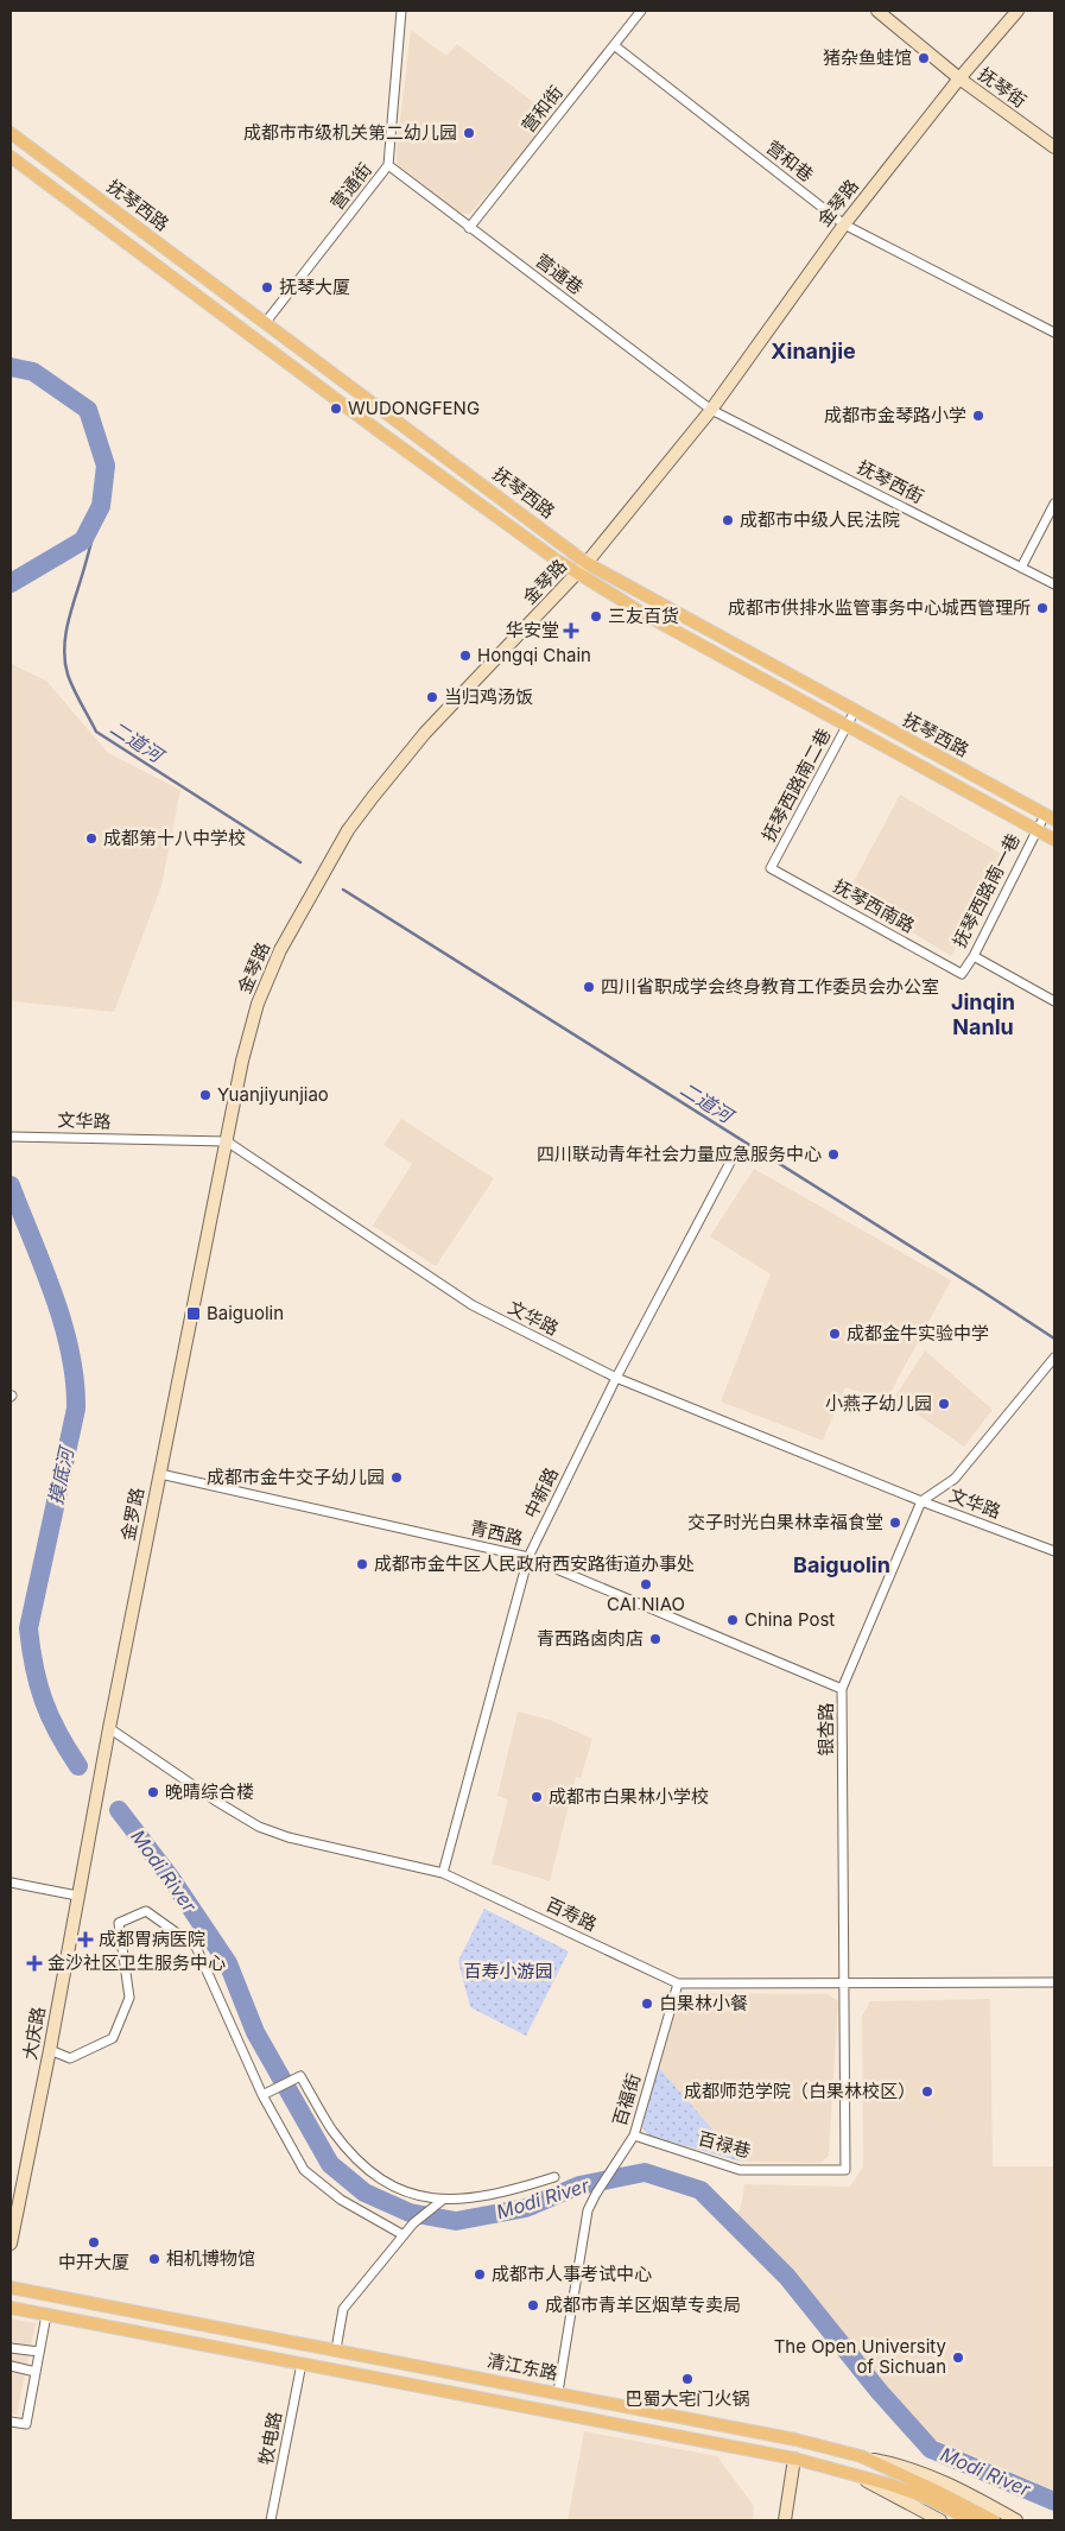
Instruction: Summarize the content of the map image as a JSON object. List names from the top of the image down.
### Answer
{
  "streets": {
    "main road": ["抚琴西路", "清江东路"],
    "street": [
      "抚琴街",
      "营和街",
      "营和巷",
      "营通街",
      "金琴路",
      "营通巷",
      "抚琴西街",
      "抚琴西路南二巷",
      "抚琴西路南一巷",
      "抚琴西南路",
      "文华路",
      "中新路",
      "金罗路",
      "青西路",
      "银杏路",
      "百寿路",
      "大庆路",
      "百福街",
      "百禄巷",
      "牧电路"
    ]
  },
  "crossings": [
    ["抚琴街", "金琴路"],
    ["营和街", "营和巷"],
    ["营和街", "营通巷"],
    ["营和巷", "金琴路"],
    ["营通街", "抚琴西路"],
    ["营通街", "营通巷"],
    ["金琴路", "抚琴西路"],
    ["金琴路", "营通巷"],
    ["金琴路", "抚琴西街"],
    ["金琴路", "文华路"],
    ["金琴路", "金罗路"],
    ["抚琴西路", "抚琴西路南二巷"],
    ["抚琴西路", "抚琴西路南一巷"],
    ["营通巷", "抚琴西街"],
    ["抚琴西路南二巷", "抚琴西南路"],
    ["抚琴西路南一巷", "抚琴西南路"],
    ["文华路", "中新路"],
    ["文华路", "金罗路"],
    ["文华路", "银杏路"],
    ["中新路", "青西路"],
    ["中新路", "百寿路"],
    ["金罗路", "青西路"],
    ["金罗路", "百寿路"],
    ["金罗路", "大庆路"],
    ["青西路", "银杏路"],
    ["银杏路", "百寿路"],
    ["银杏路", "百禄巷"],
    ["百寿路", "百福街"],
    ["百福街", "百禄巷"],
    ["百福街", "清江东路"]
  ],
  "districts": ["Xinanjie", "Jinqin Nanlu", "Baiguolin"],
  "water": ["二道河", "摸底河", "Modi River"],
  "parks": ["百寿小游园"],
  "places": {
    "other": [
      "猪杂鱼蛙馆",
      "成都市市级机关第二幼儿园",
      "抚琴大厦",
      "WUDONGFENG",
      "成都市金琴路小学",
      "成都市中级人民法院",
      "成都市供排水监管事务中心城西管理所",
      "三友百货",
      "Hongqi Chain",
      "当归鸡汤饭",
      "成都第十八中学校",
      "四川省职成学会终身教育工作委员会办公室",
      "Yuanjiyunjiao",
      "四川联动青年社会力量应急服务中心",
      "成都金牛实验中学",
      "小燕子幼儿园",
      "成都市金牛交子幼儿园",
      "交子时光白果林幸福食堂",
      "成都市金牛区人民政府西安路街道办事处",
      "CAI NIAO",
      "China Post",
      "青西路卤肉店",
      "晚晴综合楼",
      "成都市白果林小学校",
      "白果林小餐",
      "成都师范学院（白果林校区）",
      "中开大厦",
      "相机博物馆",
      "成都市人事考试中心",
      "成都市青羊区烟草专卖局",
      "The Open University of Sichuan",
      "巴蜀大宅门火锅"
    ],
    "health": ["华安堂", "成都胃病医院", "金沙社区卫生服务中心"],
    "transit": ["Baiguolin"]
  }
}
